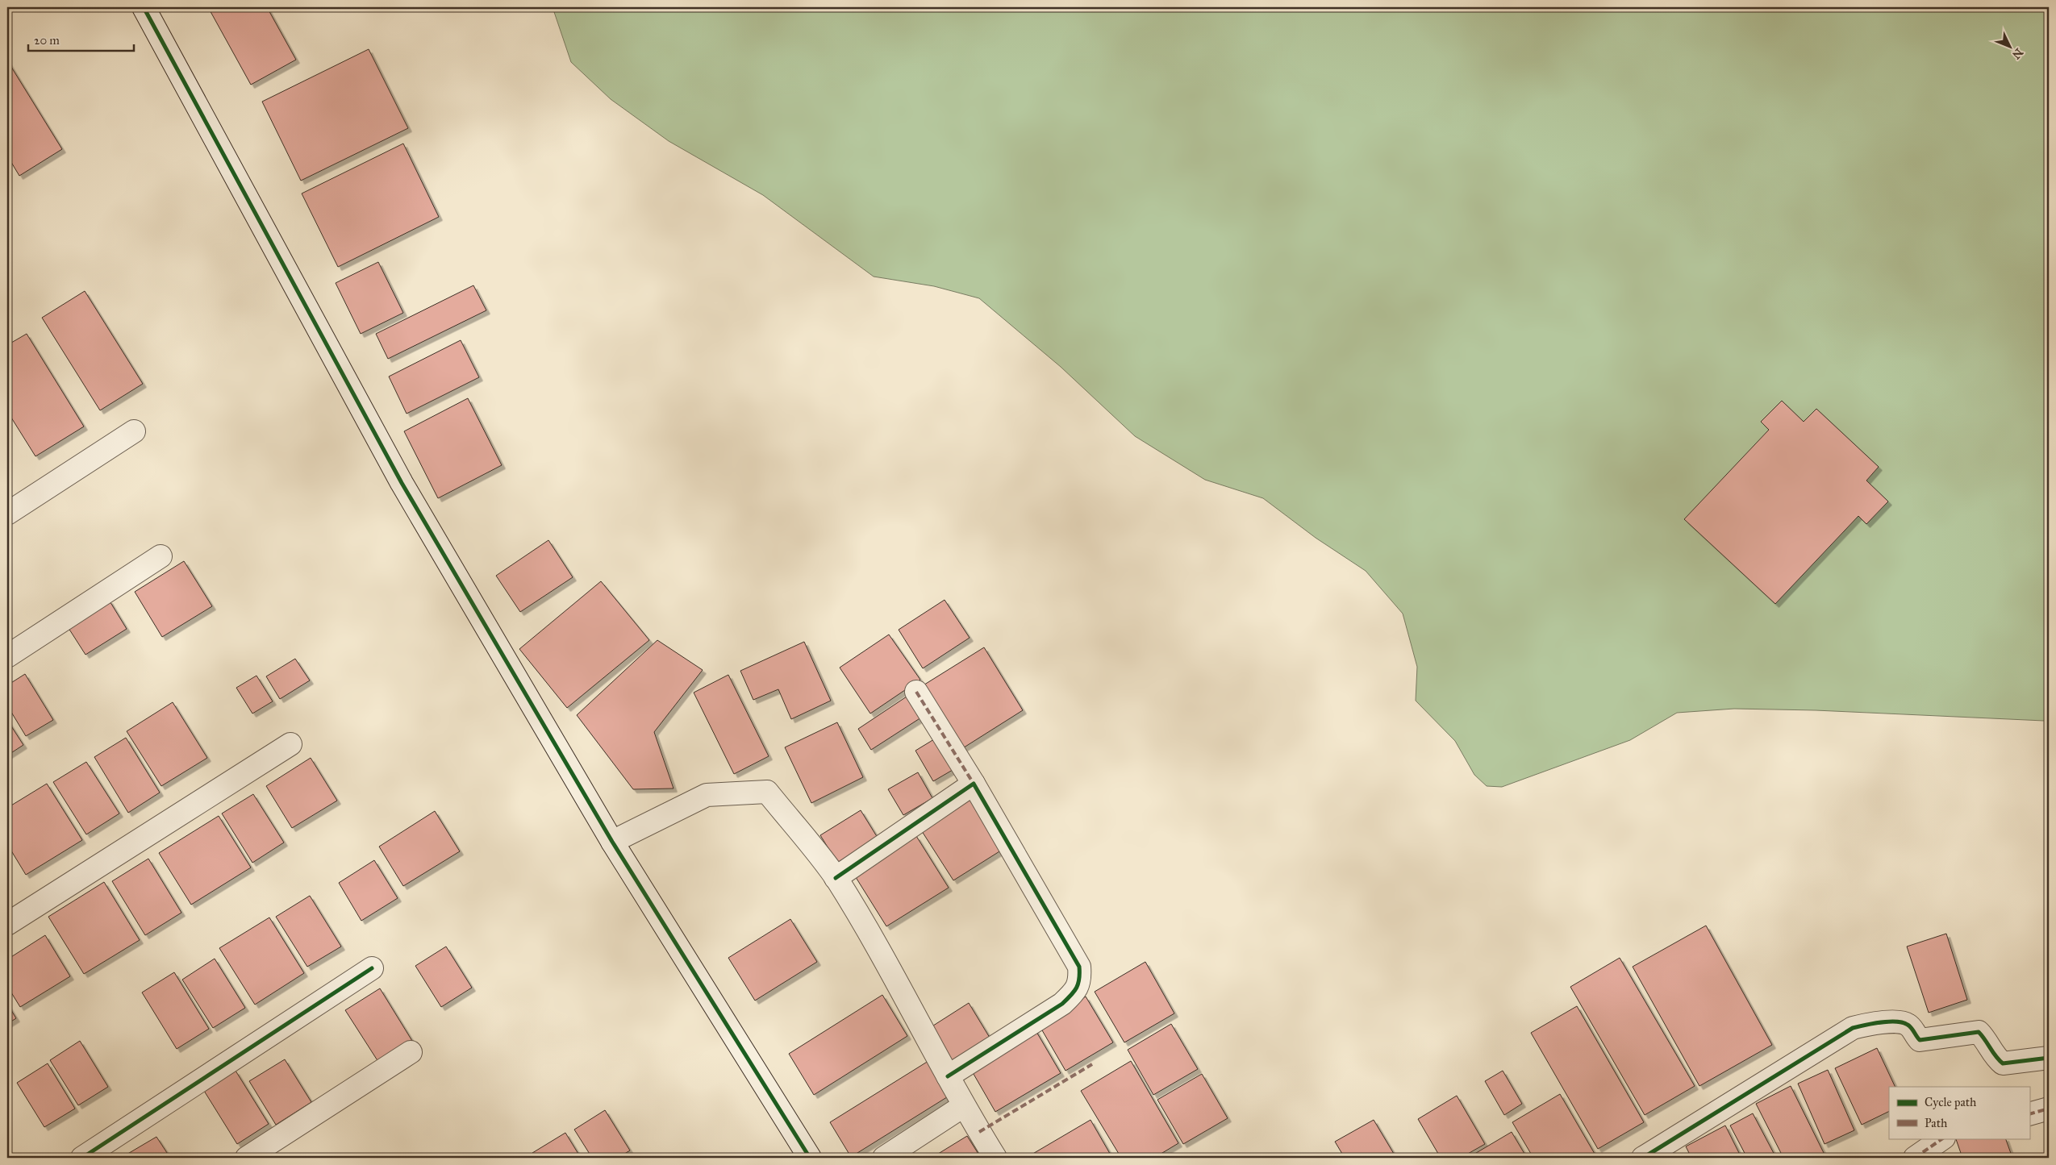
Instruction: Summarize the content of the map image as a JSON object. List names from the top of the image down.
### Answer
{
  "legend": ["Cycle path", "Path"],
  "scale_bar": "20 m",
  "north": "bottom right"
}
